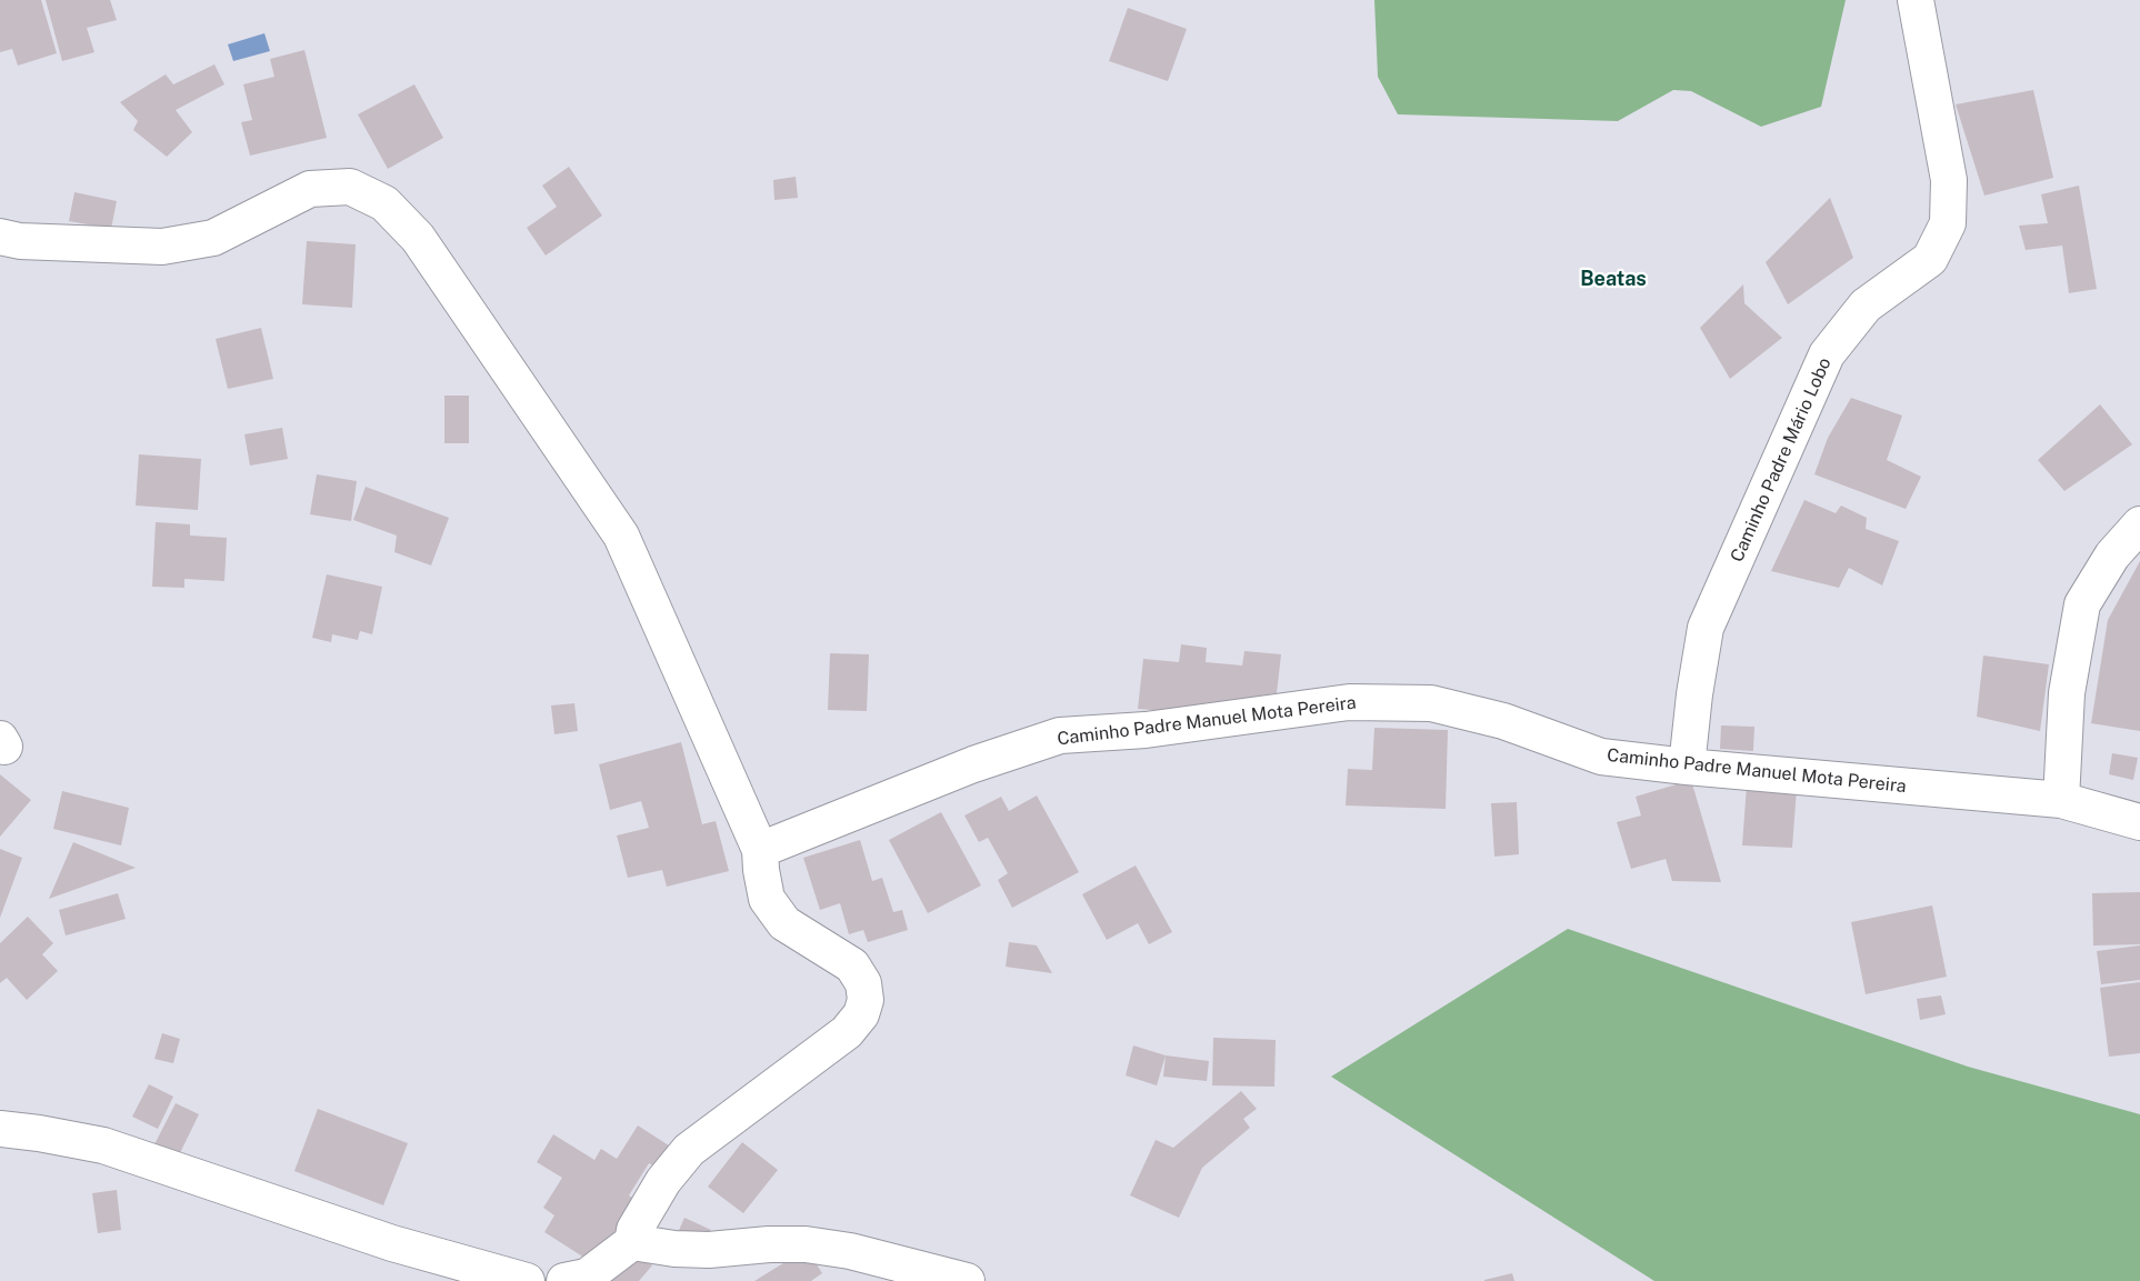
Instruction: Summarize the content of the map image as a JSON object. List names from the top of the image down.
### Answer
{
  "streets": {
    "street": ["Caminho Padre Mário Lobo", "Caminho Padre Manuel Mota Pereira"]
  },
  "crossings": [
    ["Caminho Padre Mário Lobo", "Caminho Padre Manuel Mota Pereira"]
  ],
  "districts": ["Beatas"]
}
